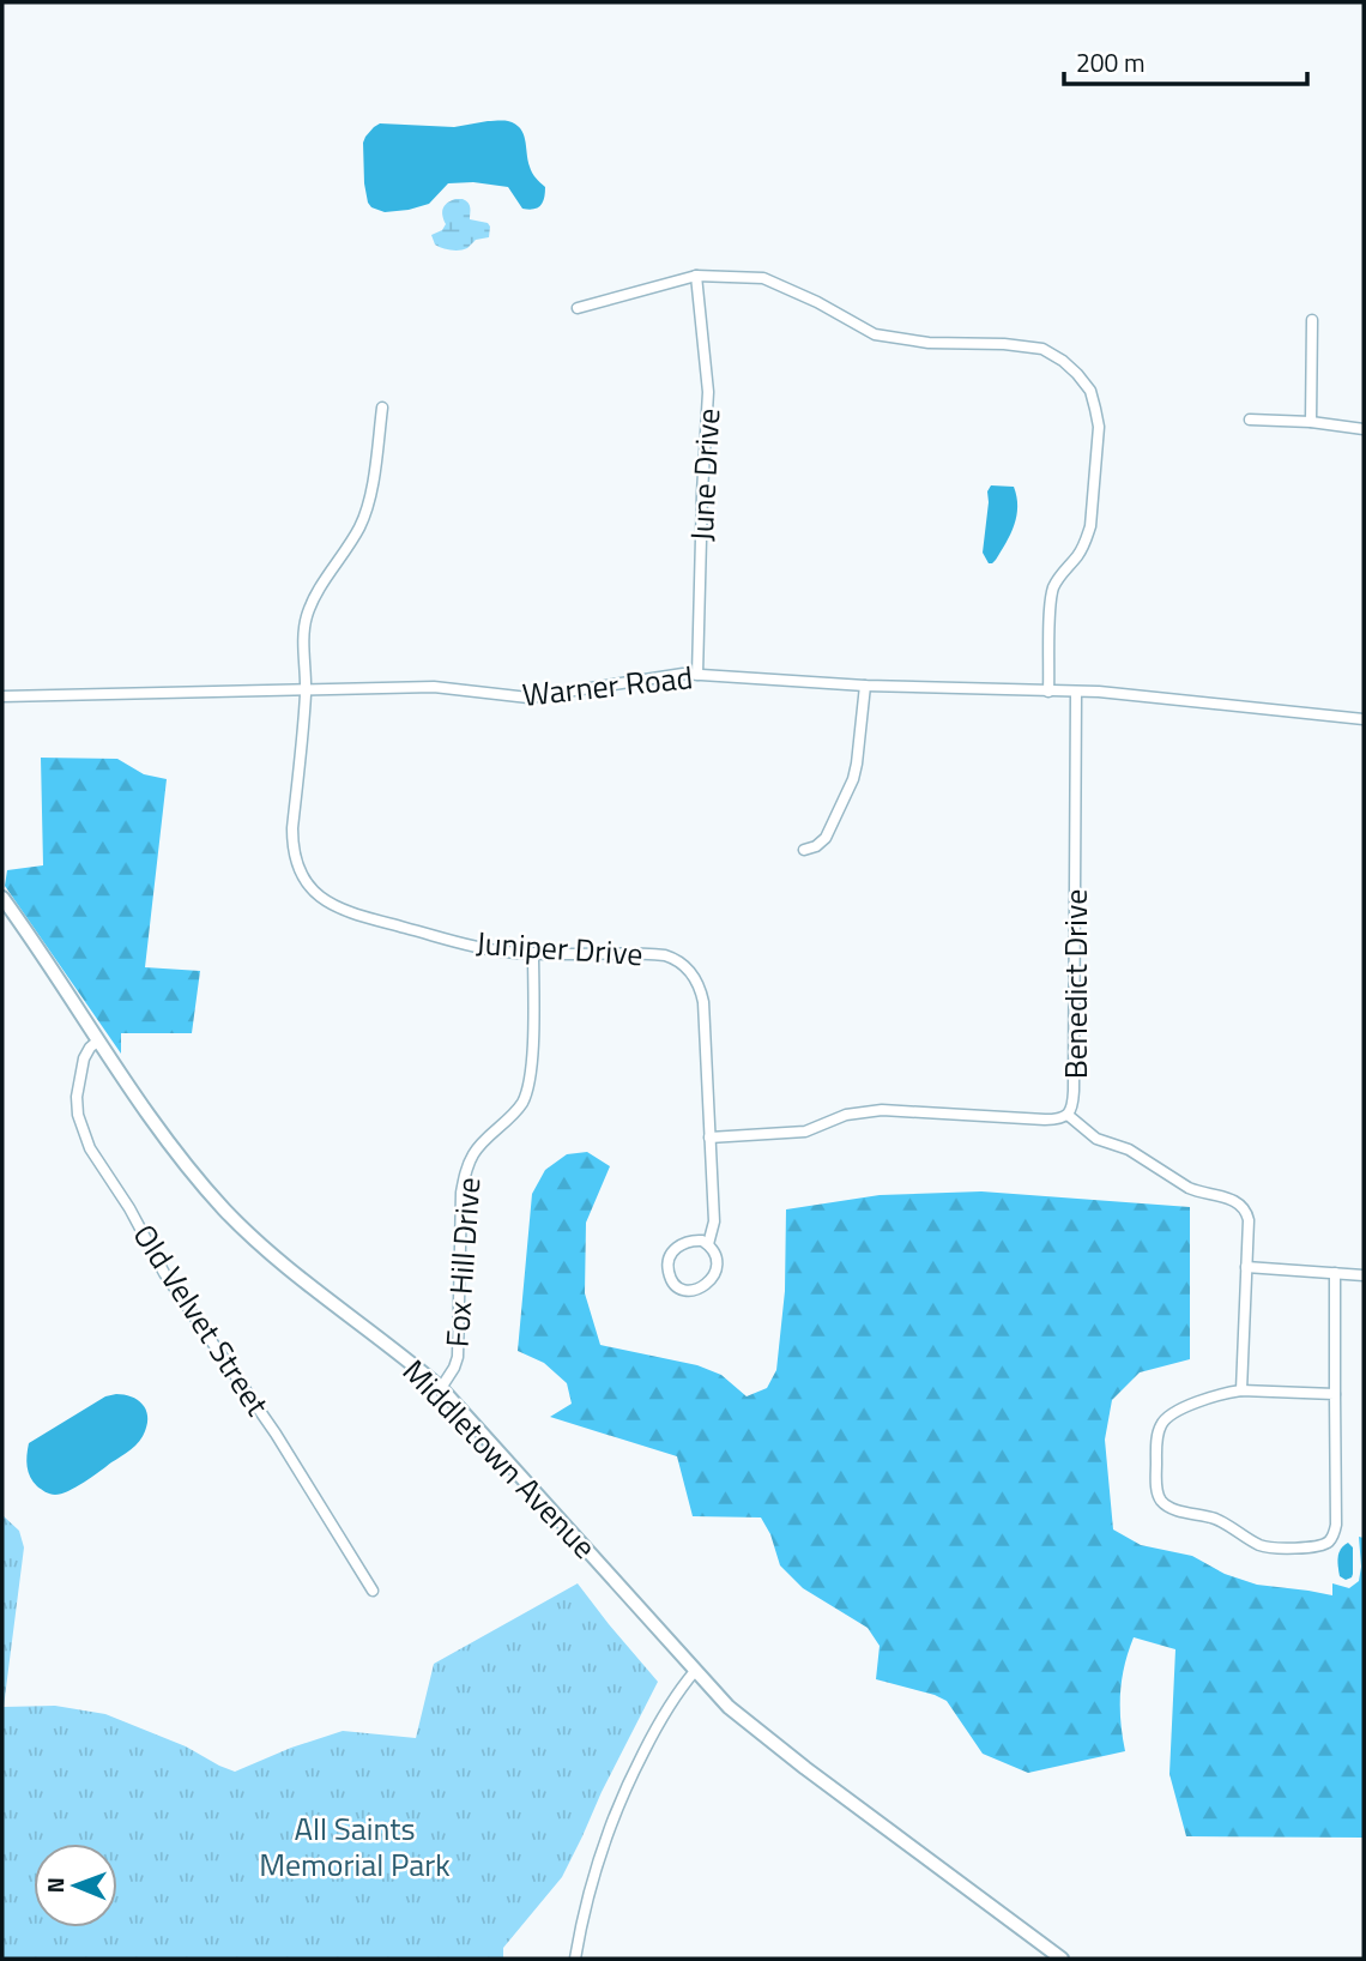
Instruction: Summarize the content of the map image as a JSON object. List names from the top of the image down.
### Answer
{
  "streets": {
    "main road": ["Middletown Avenue"],
    "street": [
      "June Drive",
      "Warner Road",
      "Juniper Drive",
      "Benedict Drive",
      "Fox Hill Drive",
      "Old Velvet Street"
    ]
  },
  "crossings": [
    ["June Drive", "Warner Road"],
    ["Warner Road", "Juniper Drive"],
    ["Warner Road", "Benedict Drive"],
    ["Juniper Drive", "Benedict Drive"],
    ["Juniper Drive", "Fox Hill Drive"],
    ["Fox Hill Drive", "Middletown Avenue"],
    ["Old Velvet Street", "Middletown Avenue"]
  ],
  "parks": ["All Saints Memorial Park"],
  "scale_bar": "200 m",
  "north": "left"
}
